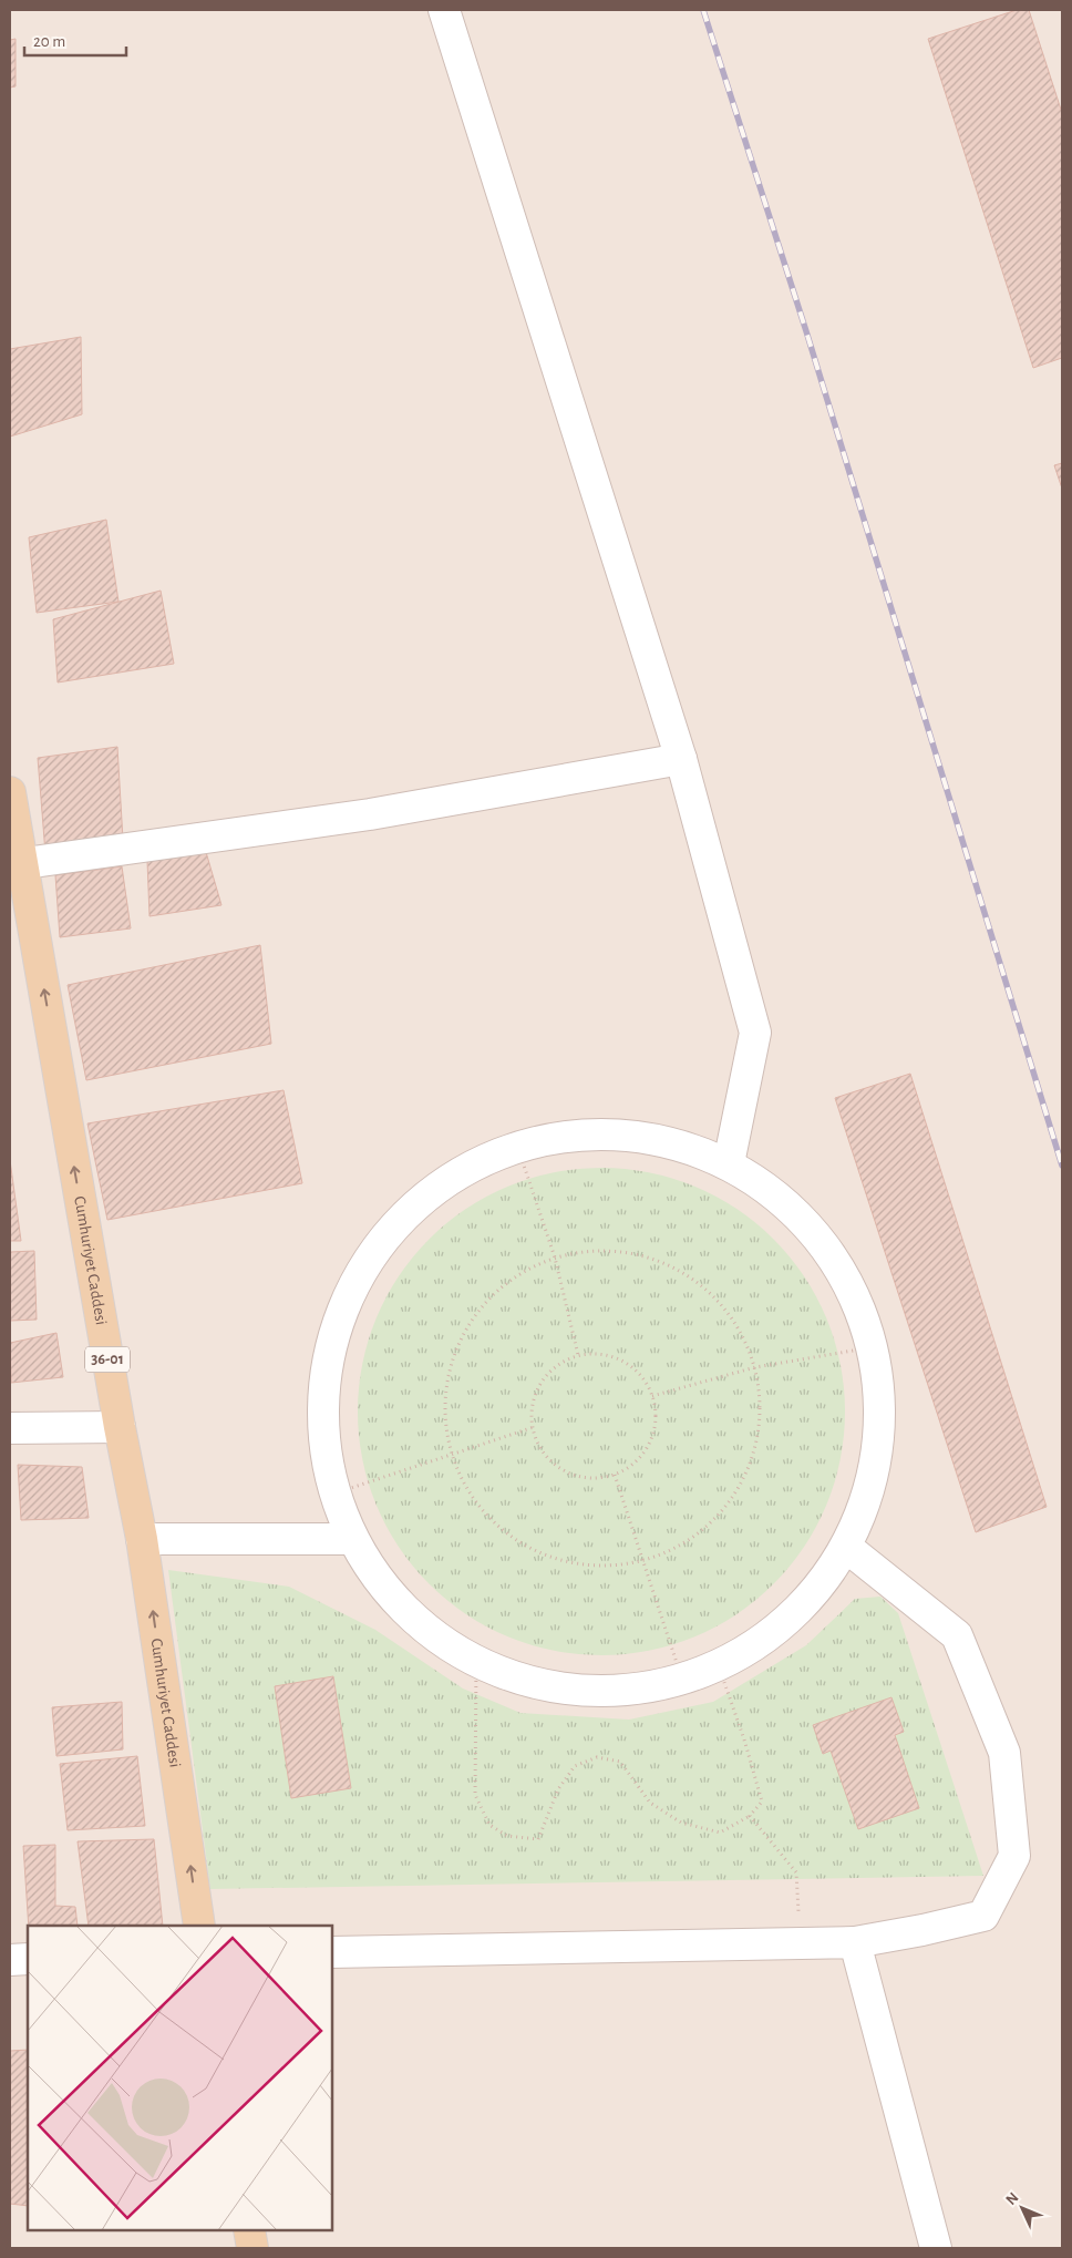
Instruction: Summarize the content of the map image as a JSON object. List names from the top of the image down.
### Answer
{
  "streets": {
    "main road": ["Cumhuriyet Caddesi", "36-01"]
  },
  "one_way": ["Cumhuriyet Caddesi"],
  "scale_bar": "20 m",
  "north": "top left"
}
